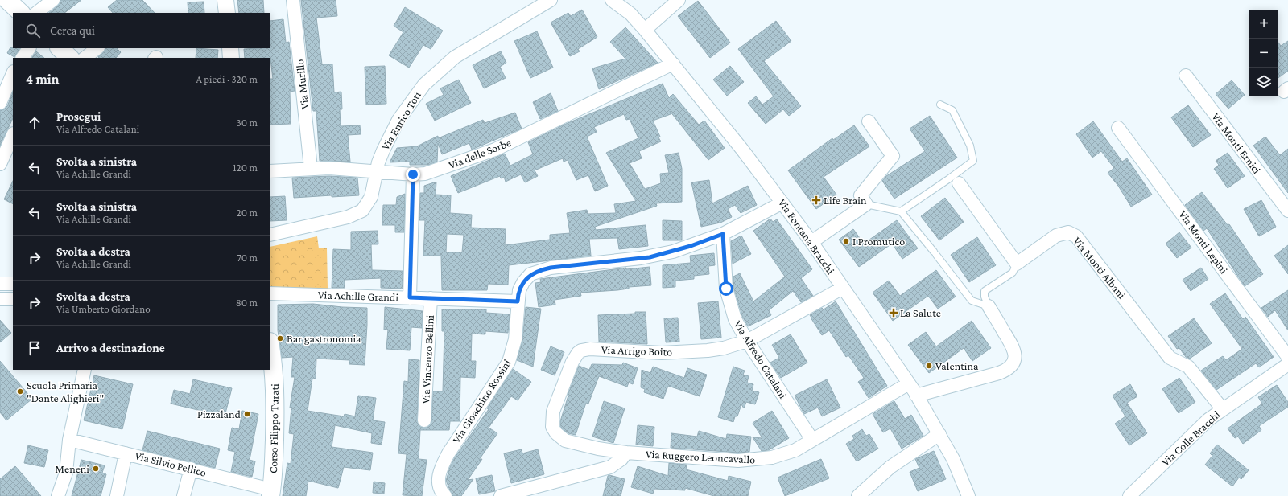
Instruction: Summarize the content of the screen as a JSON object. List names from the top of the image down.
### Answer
{
  "streets": {
    "main road": ["Corso Filippo Turati"],
    "street": [
      "Via Murillo",
      "Via Enrico Toti",
      "Via Monti Ernici",
      "Via delle Sorbe",
      "Via Fontana Bracchi",
      "Via Monti Lepini",
      "Via Monti Albani",
      "Via Achille Grandi",
      "Via Arrigo Boito",
      "Via Vincenzo Bellini",
      "Via Alfredo Catalani",
      "Via Gioachino Rossini",
      "Via Colle Bracchi",
      "Via Ruggero Leoncavallo",
      "Via Silvio Pellico"
    ]
  },
  "crossings": [
    ["Via Murillo", "Via delle Sorbe"],
    ["Via Enrico Toti", "Via delle Sorbe"],
    ["Via delle Sorbe", "Via Fontana Bracchi"],
    ["Via Fontana Bracchi", "Via Arrigo Boito"],
    ["Via Fontana Bracchi", "Via Ruggero Leoncavallo"],
    ["Via Monti Albani", "Via Colle Bracchi"],
    ["Via Achille Grandi", "Via Vincenzo Bellini"],
    ["Via Achille Grandi", "Via Gioachino Rossini"],
    ["Via Arrigo Boito", "Via Alfredo Catalani"],
    ["Via Arrigo Boito", "Via Ruggero Leoncavallo"],
    ["Via Alfredo Catalani", "Via Ruggero Leoncavallo"],
    ["Corso Filippo Turati", "Via Silvio Pellico"]
  ],
  "places": {
    "health": ["Life Brain", "La Salute"],
    "other": [
      "I Promutico",
      "Bar gastronomia",
      "Valentina",
      "Scuola Primaria \"Dante Alighieri\"",
      "Pizzaland",
      "Meneni"
    ]
  },
  "page": {
    "map_buttons": ["+", "−"],
    "search": "Cerca qui",
    "heading": ["4 min", "A piedi · 320 m"],
    "list": [
      ["Prosegui", "Via Alfredo Catalani", "30 m"],
      ["Svolta a sinistra", "Via Achille Grandi", "120 m"],
      ["Svolta a sinistra", "Via Achille Grandi", "20 m"],
      ["Svolta a destra", "Via Achille Grandi", "70 m"],
      ["Svolta a destra", "Via Umberto Giordano", "80 m"],
      "Arrivo a destinazione"
    ]
  }
}
